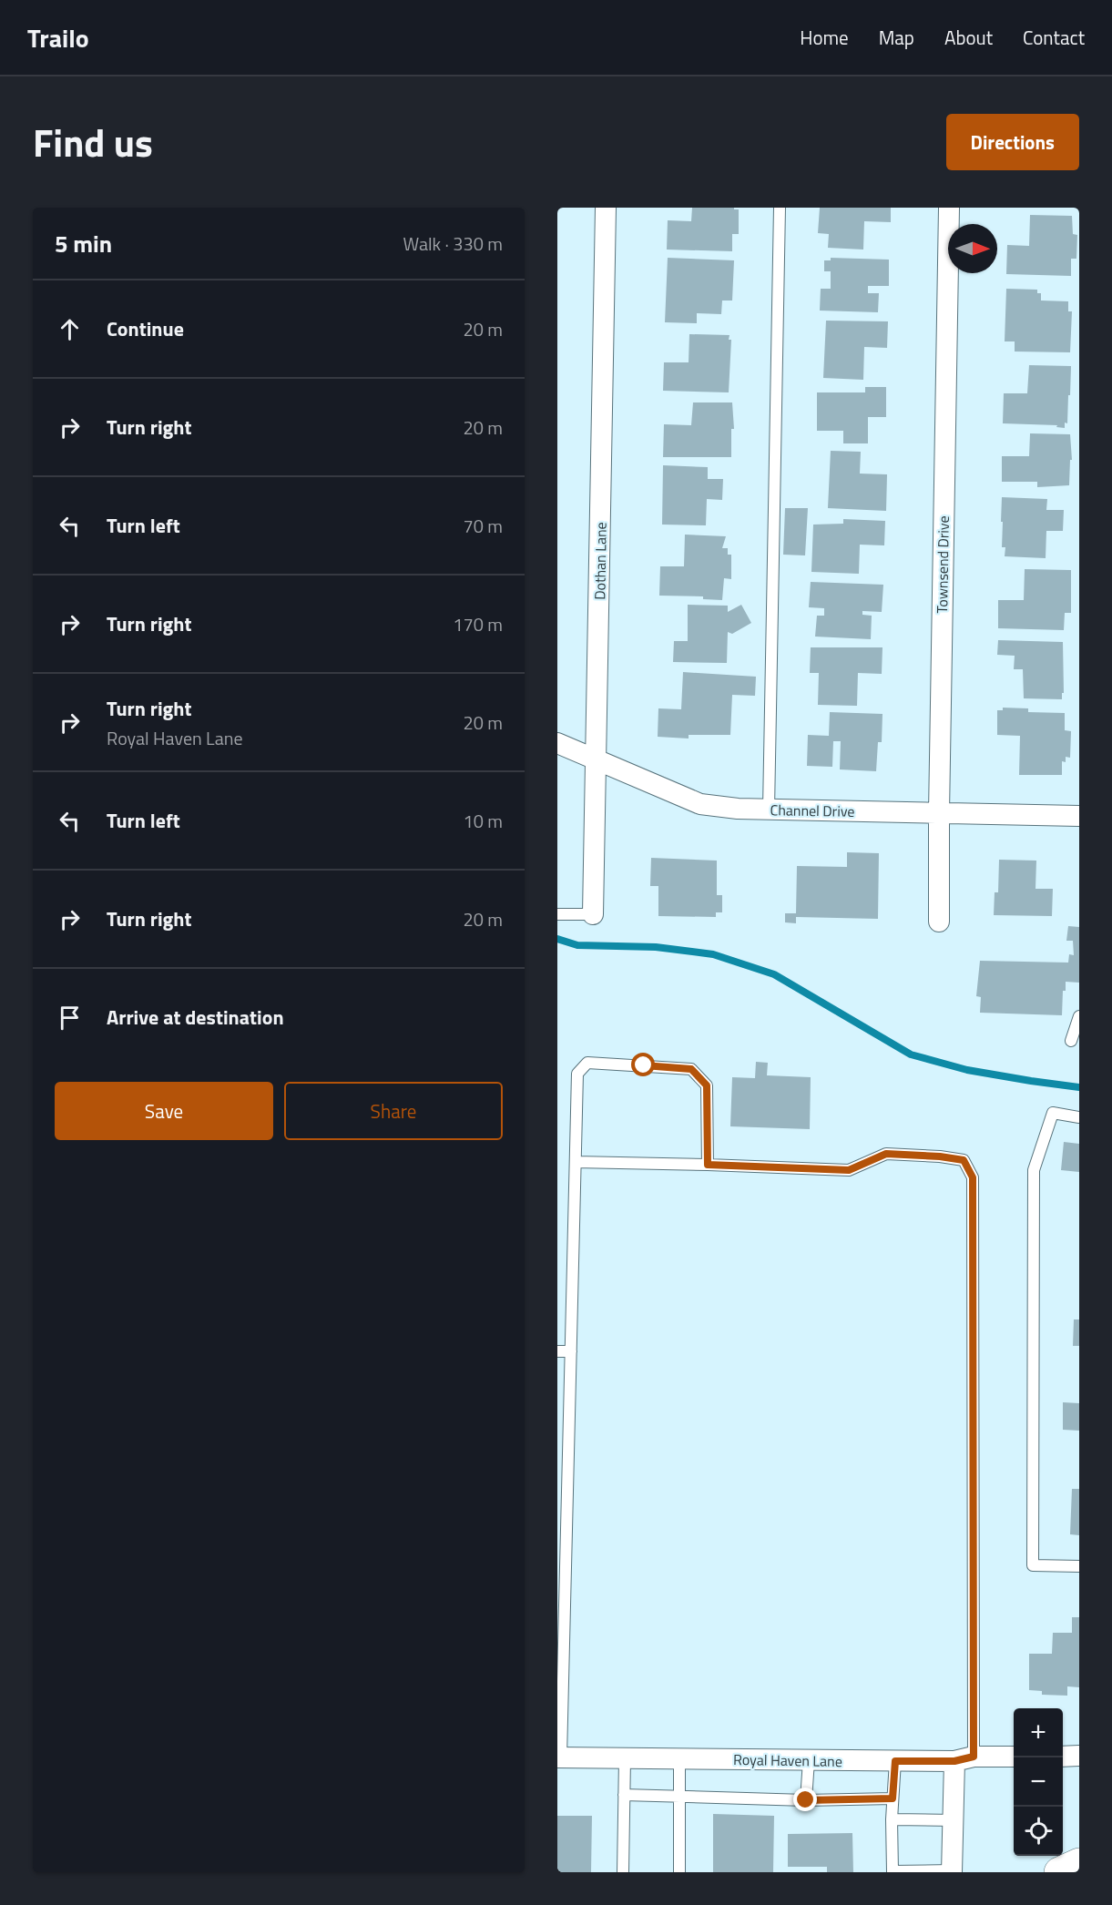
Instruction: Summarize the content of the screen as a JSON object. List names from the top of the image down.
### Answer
{
  "streets": {
    "street": [
      "Dothan Lane",
      "Townsend Drive",
      "Channel Drive",
      "Royal Haven Lane"
    ]
  },
  "crossings": [
    ["Dothan Lane", "Channel Drive"],
    ["Townsend Drive", "Channel Drive"]
  ],
  "north": "right",
  "page": {
    "header": "Trailo",
    "nav": [
      "Home",
      "Map",
      "About",
      "Contact"
    ],
    "title": "Find us",
    "buttons": [
      "Directions",
      ["Save", "Share"]
    ],
    "heading": ["5 min", "Walk · 330 m"],
    "list": [
      ["Continue", "20 m"],
      ["Turn right", "20 m"],
      ["Turn left", "70 m"],
      ["Turn right", "170 m"],
      ["Turn right", "Royal Haven Lane", "20 m"],
      ["Turn left", "10 m"],
      ["Turn right", "20 m"],
      "Arrive at destination"
    ],
    "map_buttons": ["+", "−"]
  }
}
